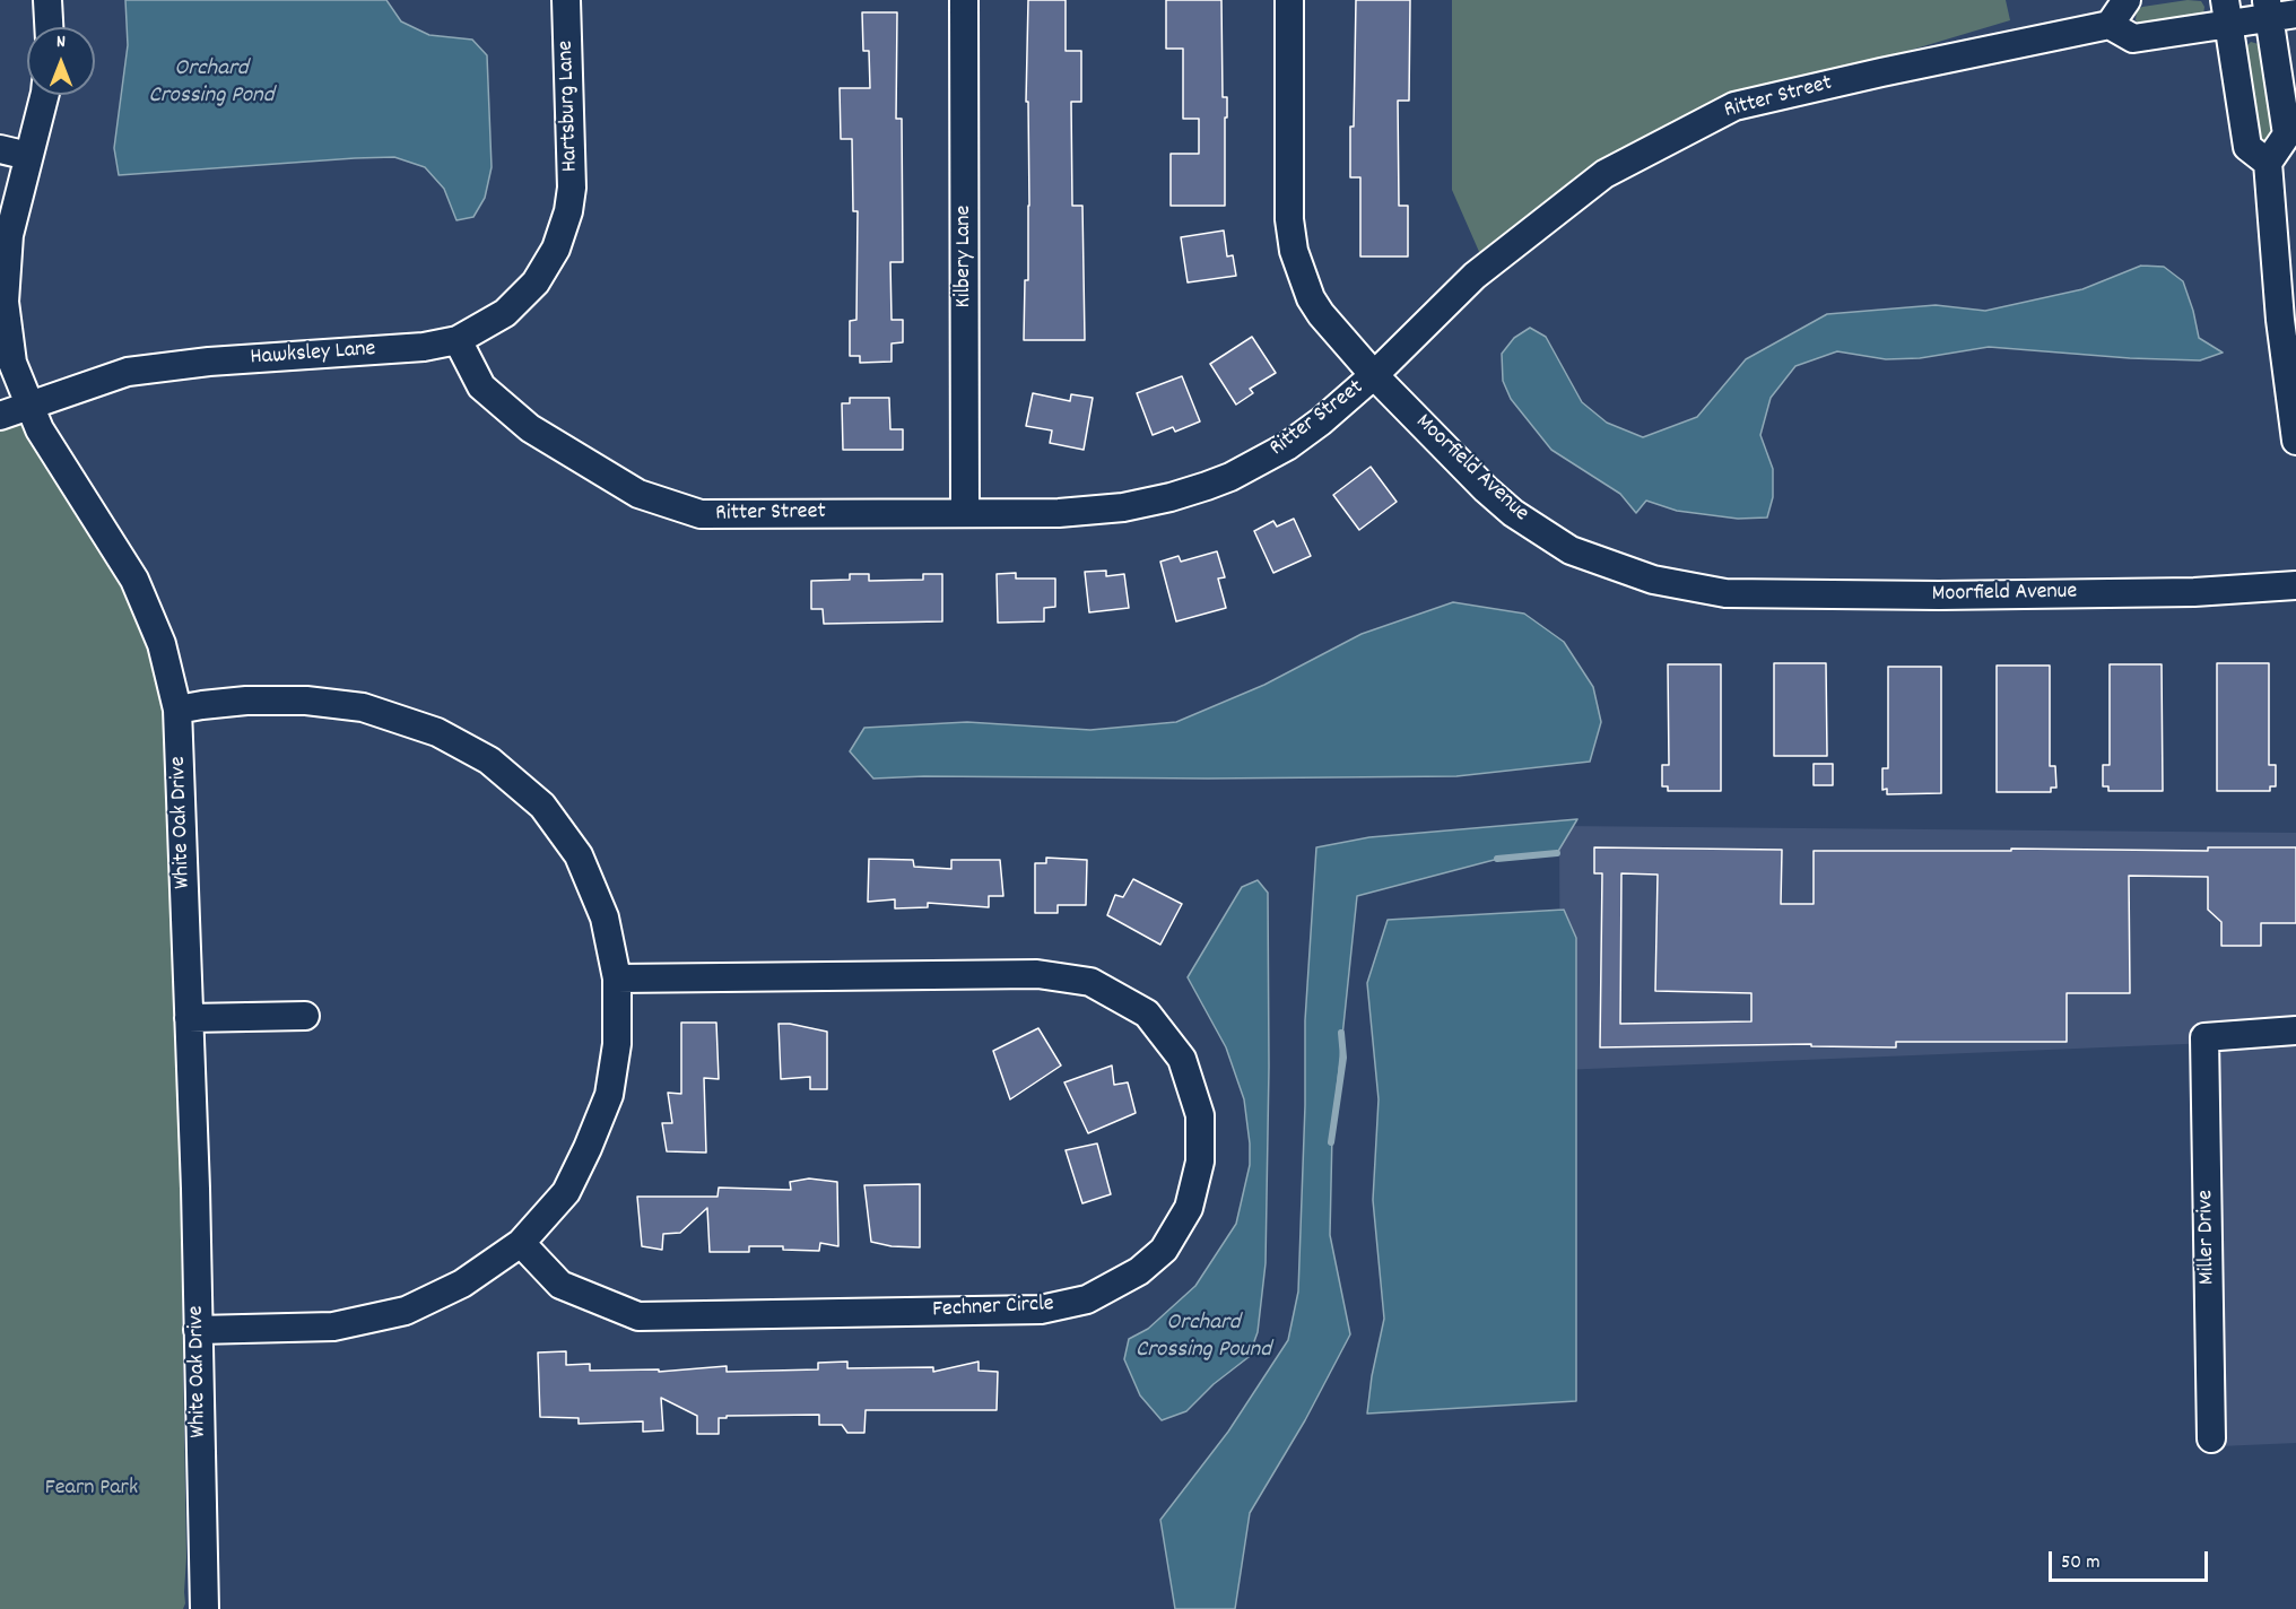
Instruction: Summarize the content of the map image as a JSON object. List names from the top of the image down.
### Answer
{
  "streets": {
    "street": [
      "Ritter Street",
      "Hartsburg Lane",
      "Kilbery Lane",
      "Hawksley Lane",
      "Moorfield Avenue",
      "White Oak Drive",
      "Miller Drive",
      "Fechner Circle"
    ]
  },
  "crossings": [
    ["Ritter Street", "Kilbery Lane"],
    ["Ritter Street", "Hawksley Lane"],
    ["Ritter Street", "Moorfield Avenue"],
    ["Hartsburg Lane", "Hawksley Lane"],
    ["Hawksley Lane", "White Oak Drive"]
  ],
  "water": ["Orchard Crossing Pond", "Orchard Crossing Pound"],
  "parks": ["Fearn Park"],
  "scale_bar": "50 m",
  "north": "top"
}
